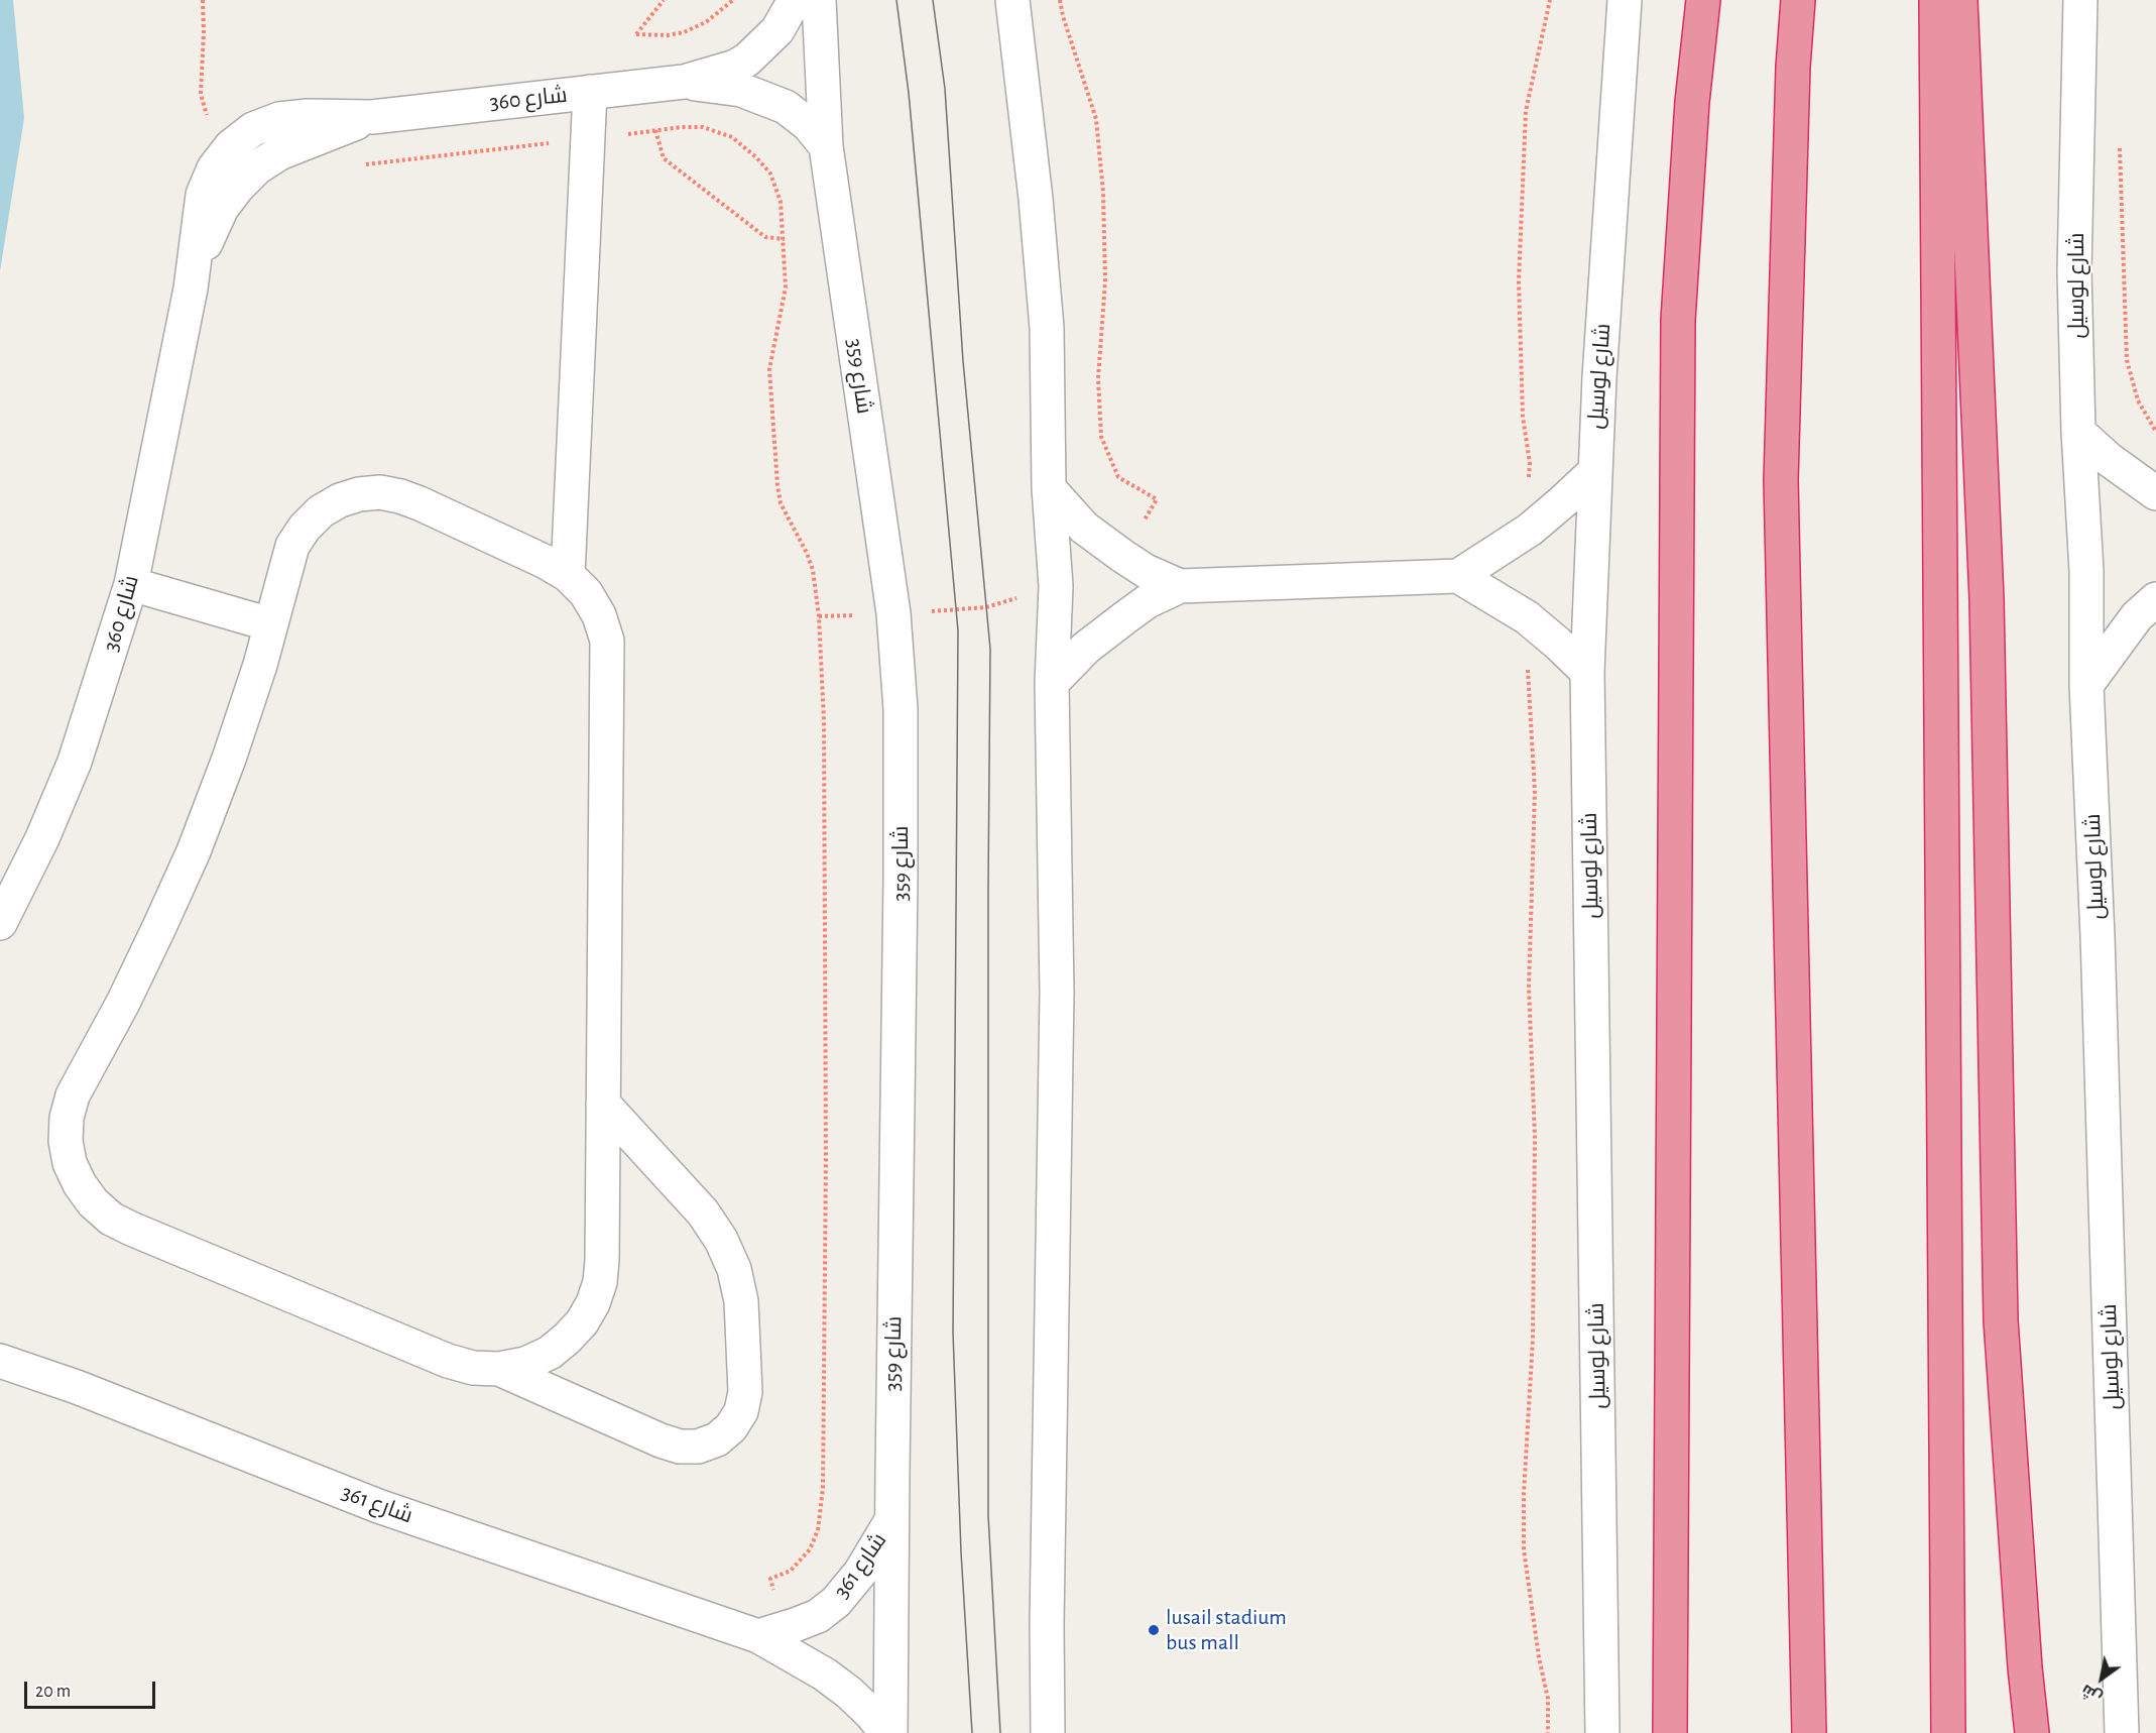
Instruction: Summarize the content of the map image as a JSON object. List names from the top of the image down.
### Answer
{
  "streets": {
    "street": [
      "شارع 360",
      "شارع لوسيل",
      "شارع 359",
      "شارع 361"
    ]
  },
  "crossings": [
    ["شارع 360", "شارع 359"],
    ["شارع 359", "شارع 361"]
  ],
  "places": ["lusail stadium bus mall"],
  "scale_bar": "20 m",
  "north": "bottom left"
}
